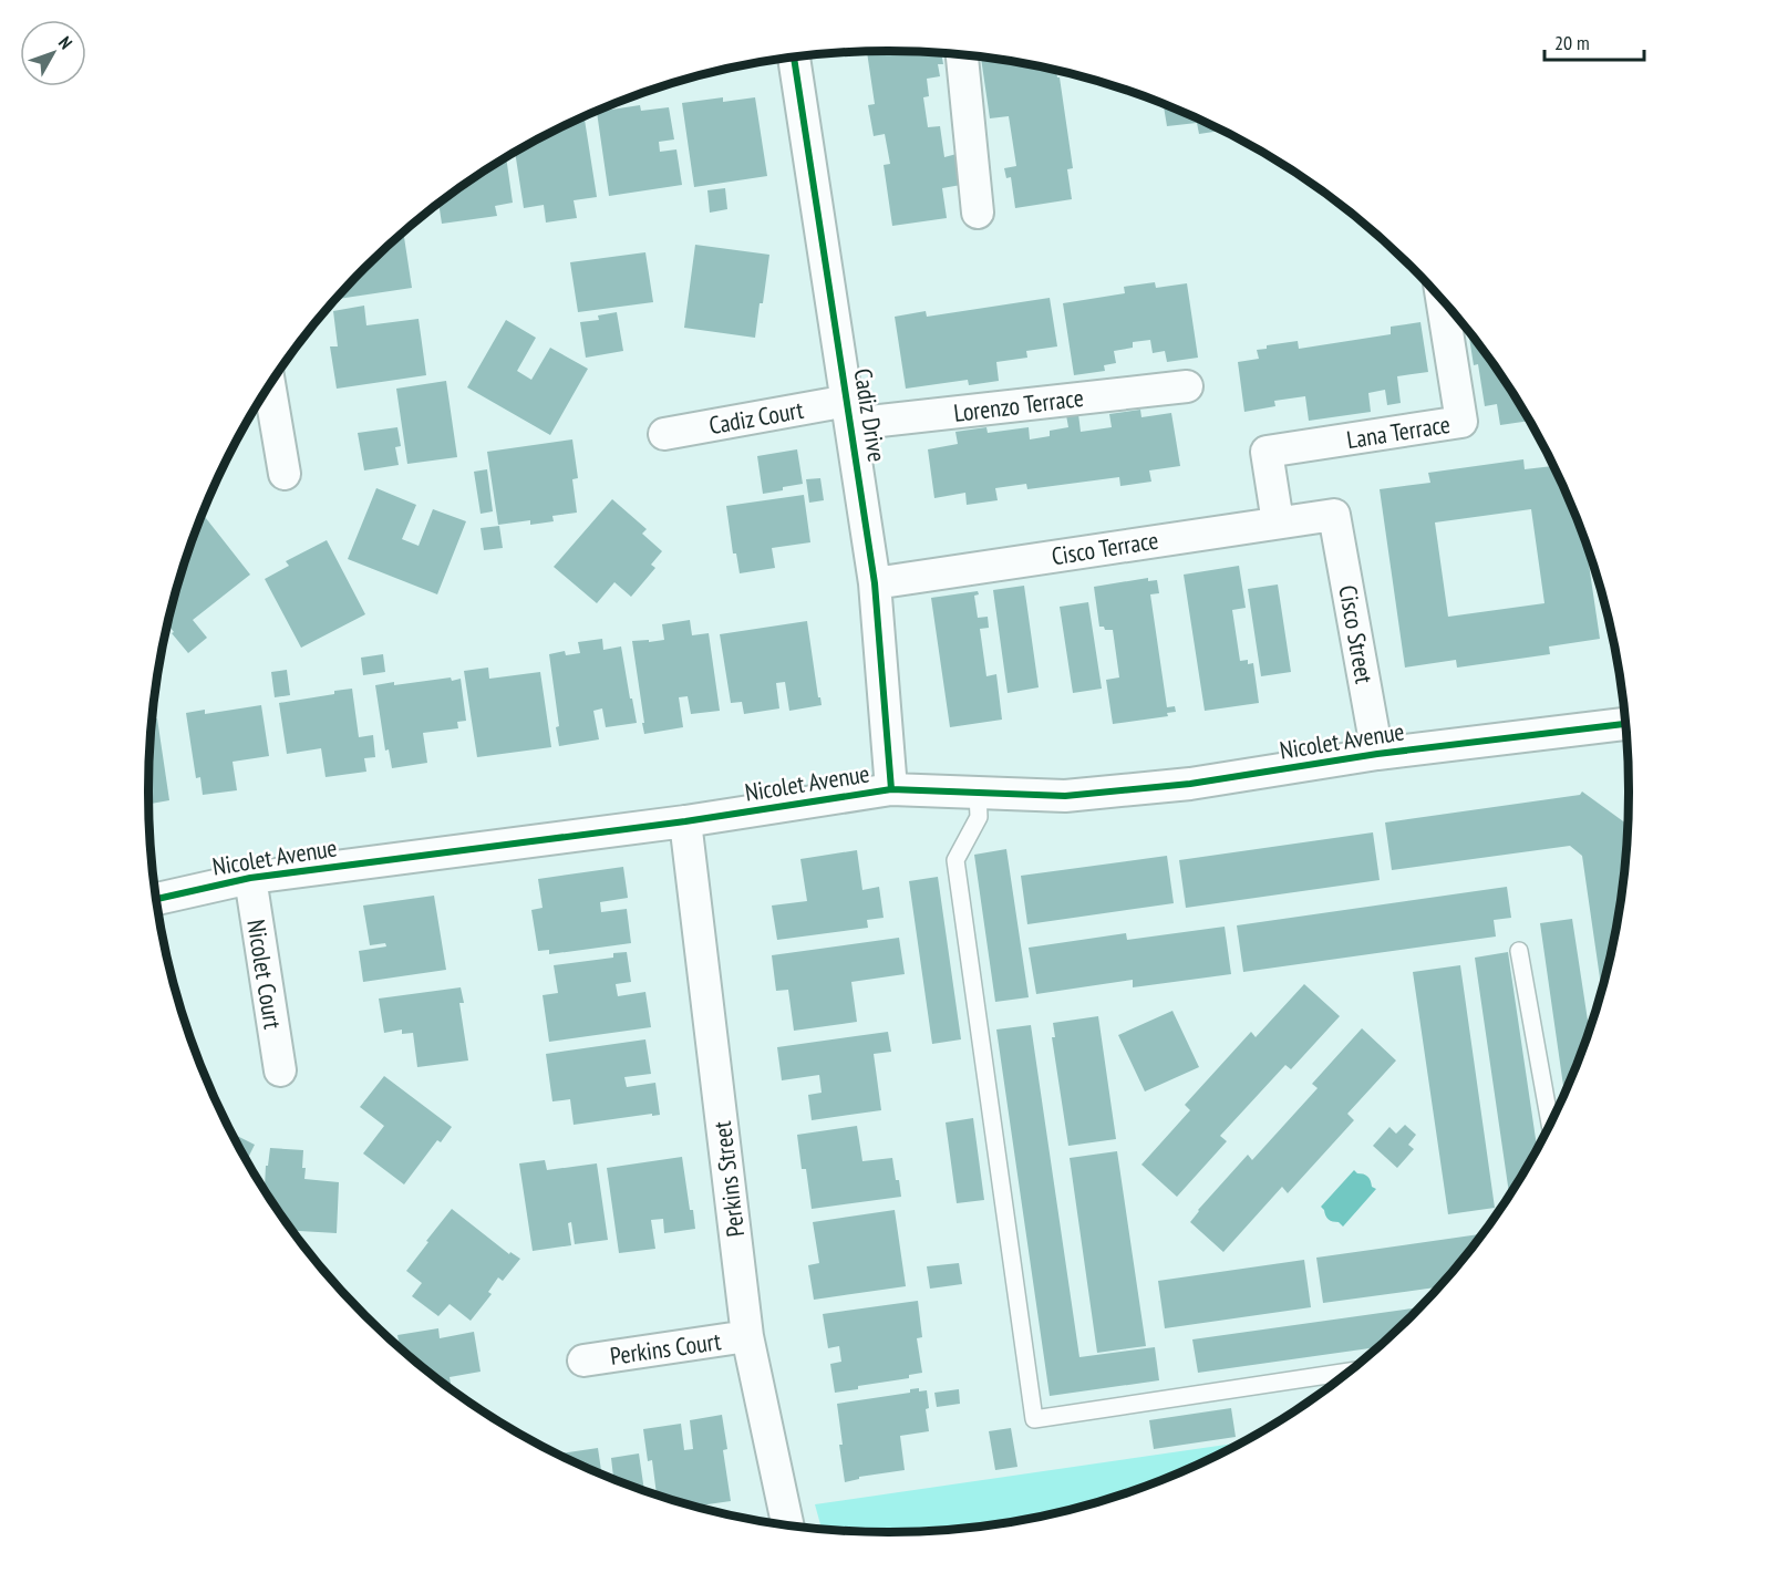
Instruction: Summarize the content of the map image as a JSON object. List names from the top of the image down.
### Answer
{
  "streets": {
    "street": [
      "Lorenzo Terrace",
      "Cadiz Drive",
      "Cadiz Court",
      "Lana Terrace",
      "Cisco Terrace",
      "Cisco Street",
      "Nicolet Avenue",
      "Nicolet Court",
      "Perkins Street",
      "Perkins Court"
    ]
  },
  "crossings": [
    ["Lorenzo Terrace", "Cadiz Drive"],
    ["Lorenzo Terrace", "Cadiz Court"],
    ["Cadiz Drive", "Cadiz Court"],
    ["Cadiz Drive", "Cisco Terrace"],
    ["Cadiz Drive", "Nicolet Avenue"],
    ["Lana Terrace", "Cisco Terrace"],
    ["Cisco Terrace", "Cisco Street"],
    ["Cisco Street", "Nicolet Avenue"],
    ["Nicolet Avenue", "Nicolet Court"],
    ["Nicolet Avenue", "Perkins Street"],
    ["Perkins Street", "Perkins Court"]
  ],
  "scale_bar": "20 m",
  "north": "top right"
}
